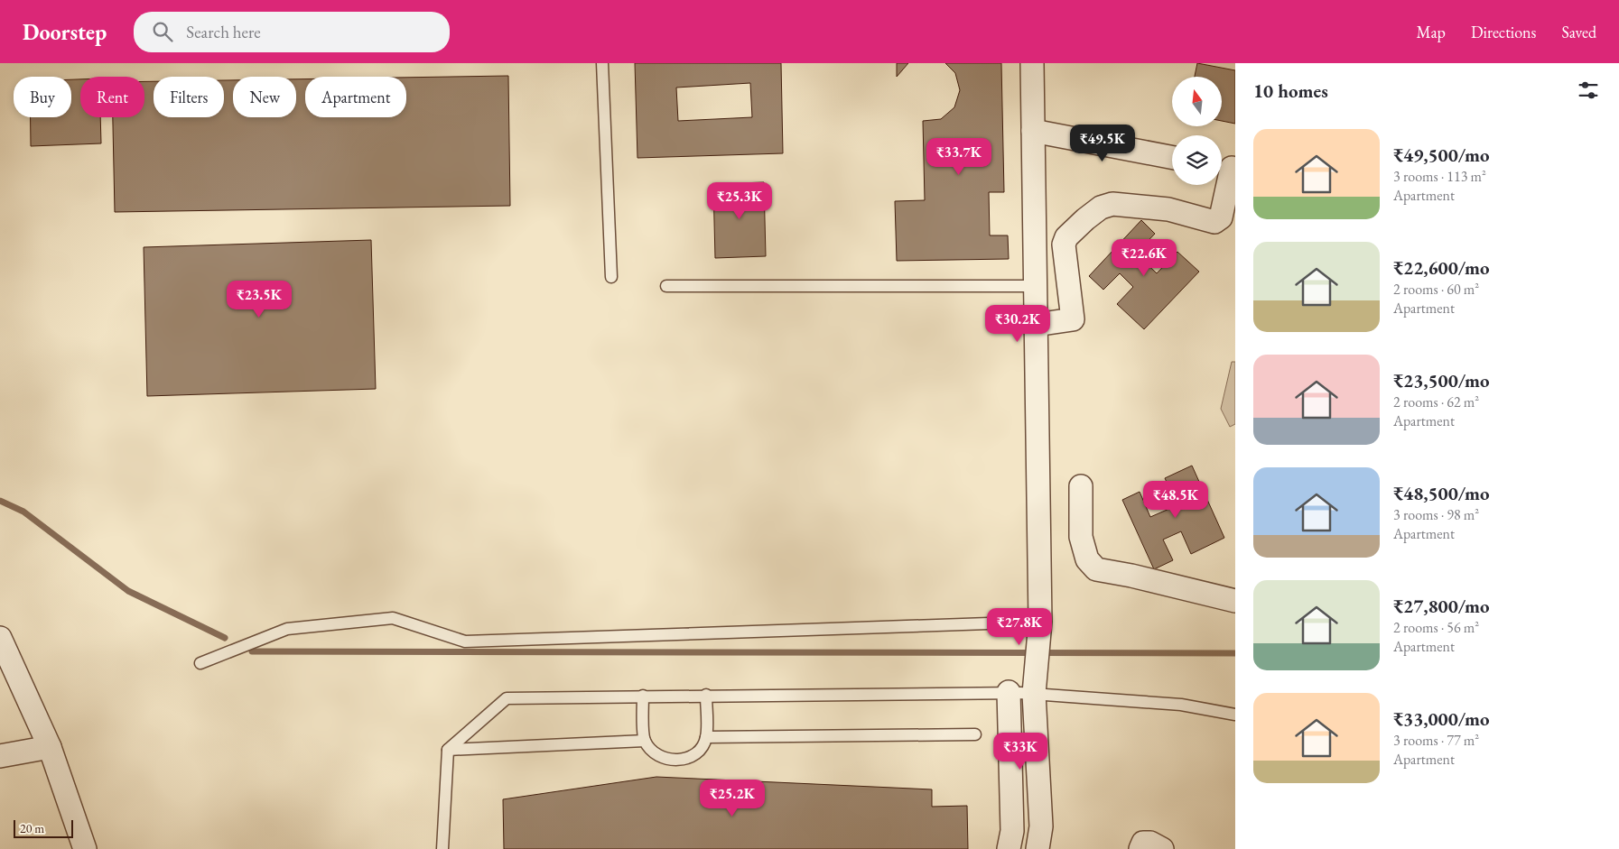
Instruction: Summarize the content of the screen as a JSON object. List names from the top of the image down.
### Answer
{
  "scale_bar": "20 m",
  "north": "top",
  "page": {
    "header": "Doorstep",
    "search": "Search here",
    "nav": ["Map", "Directions", "Saved"],
    "heading": "10 homes",
    "chip": [
      "Buy",
      "Rent",
      "Filters",
      "New",
      "Apartment"
    ],
    "list": [
      {
        "name": "₹49,500/mo",
        "note": "3 rooms · 113 m² · Apartment"
      },
      {
        "name": "₹22,600/mo",
        "note": "2 rooms · 60 m² · Apartment"
      },
      {
        "name": "₹23,500/mo",
        "note": "2 rooms · 62 m² · Apartment"
      },
      {
        "name": "₹48,500/mo",
        "note": "3 rooms · 98 m² · Apartment"
      },
      {
        "name": "₹27,800/mo",
        "note": "2 rooms · 56 m² · Apartment"
      },
      {
        "name": "₹33,000/mo",
        "note": "3 rooms · 77 m² · Apartment"
      }
    ],
    "price": [
      "₹49.5K",
      "₹33.7K",
      "₹25.3K",
      "₹22.6K",
      "₹23.5K",
      "₹30.2K",
      "₹48.5K",
      "₹27.8K",
      "₹33K",
      "₹25.2K"
    ],
    "scale": "20 m"
  }
}
